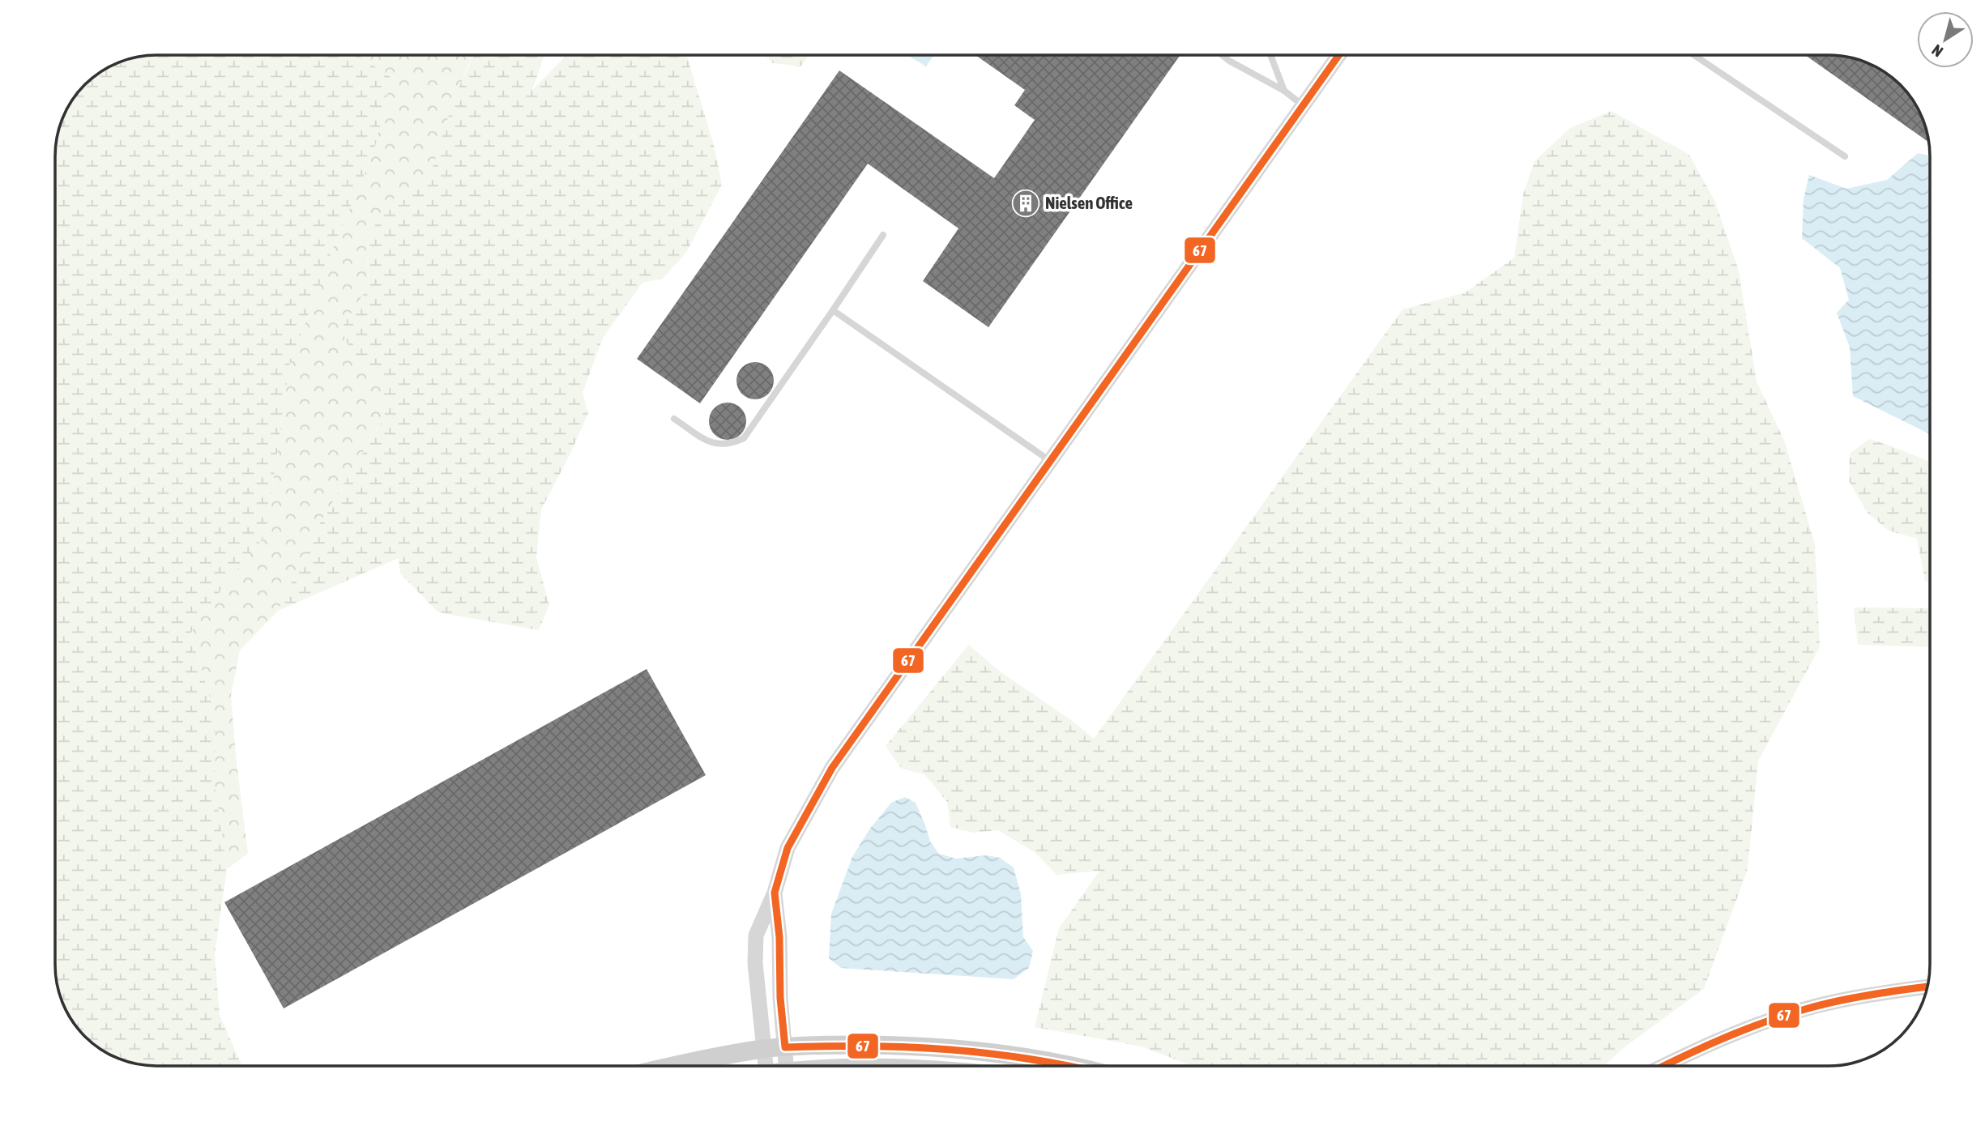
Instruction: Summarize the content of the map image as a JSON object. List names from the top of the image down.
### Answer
{
  "places": {
    "building": ["Nielsen Office"]
  },
  "lines": ["transit line 67"],
  "north": "bottom left"
}
